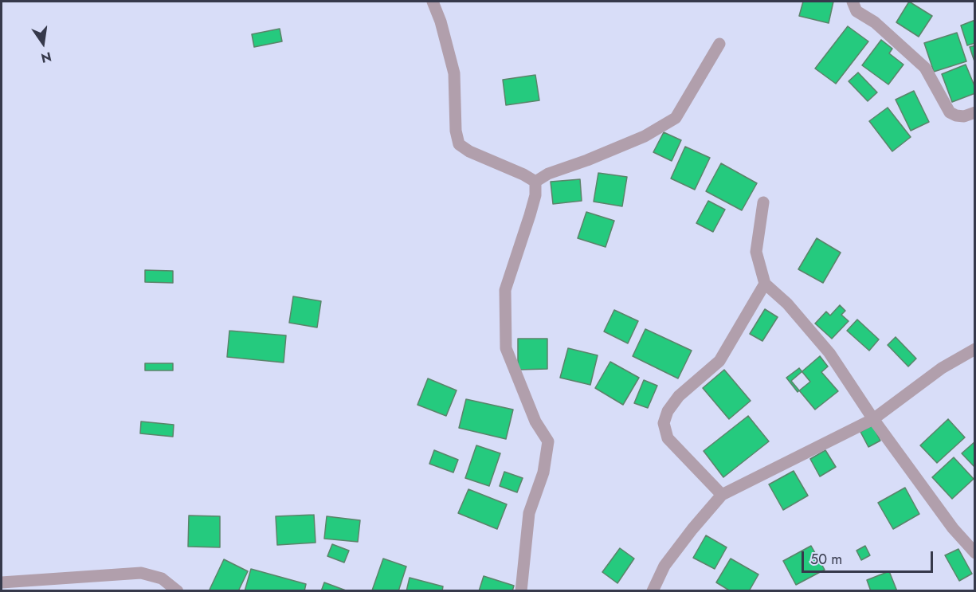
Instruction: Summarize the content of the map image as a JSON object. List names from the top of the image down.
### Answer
{
  "scale_bar": "50 m",
  "north": "bottom"
}
